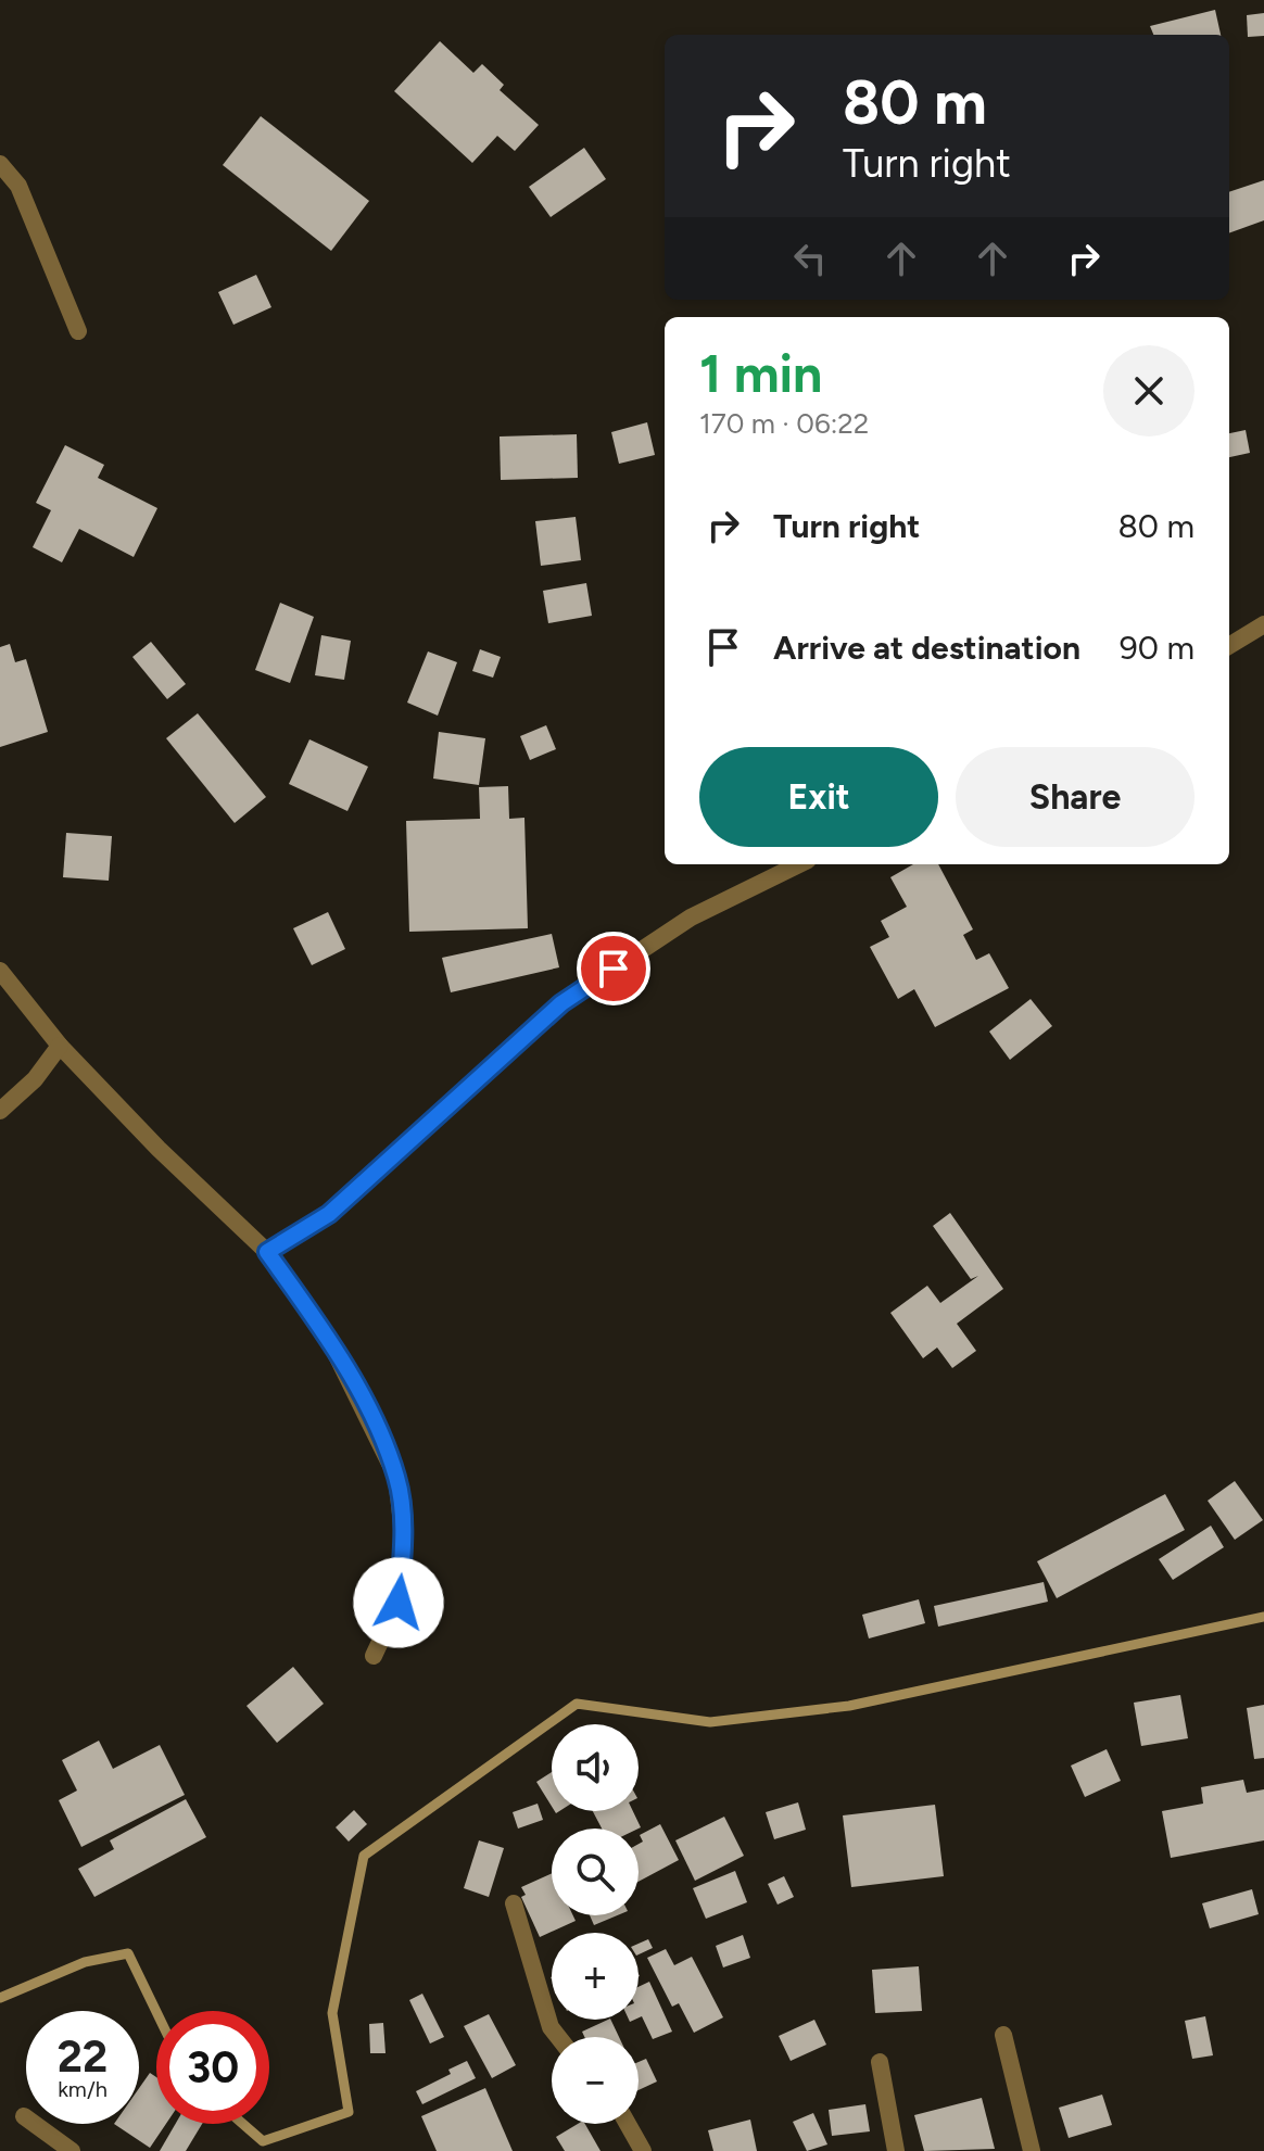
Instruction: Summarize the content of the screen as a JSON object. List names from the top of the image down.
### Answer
{
  "page": {
    "turn": ["80 m", "Turn right"],
    "heading": ["1 min", "170 m · 06:22"],
    "list": [
      {
        "name": "Turn right",
        "value": "80 m"
      },
      {
        "name": "Arrive at destination",
        "value": "90 m"
      }
    ],
    "buttons": ["Exit", "Share"],
    "map_buttons": ["+", "−"],
    "speed": "22 km/h",
    "limit": "30"
  }
}
